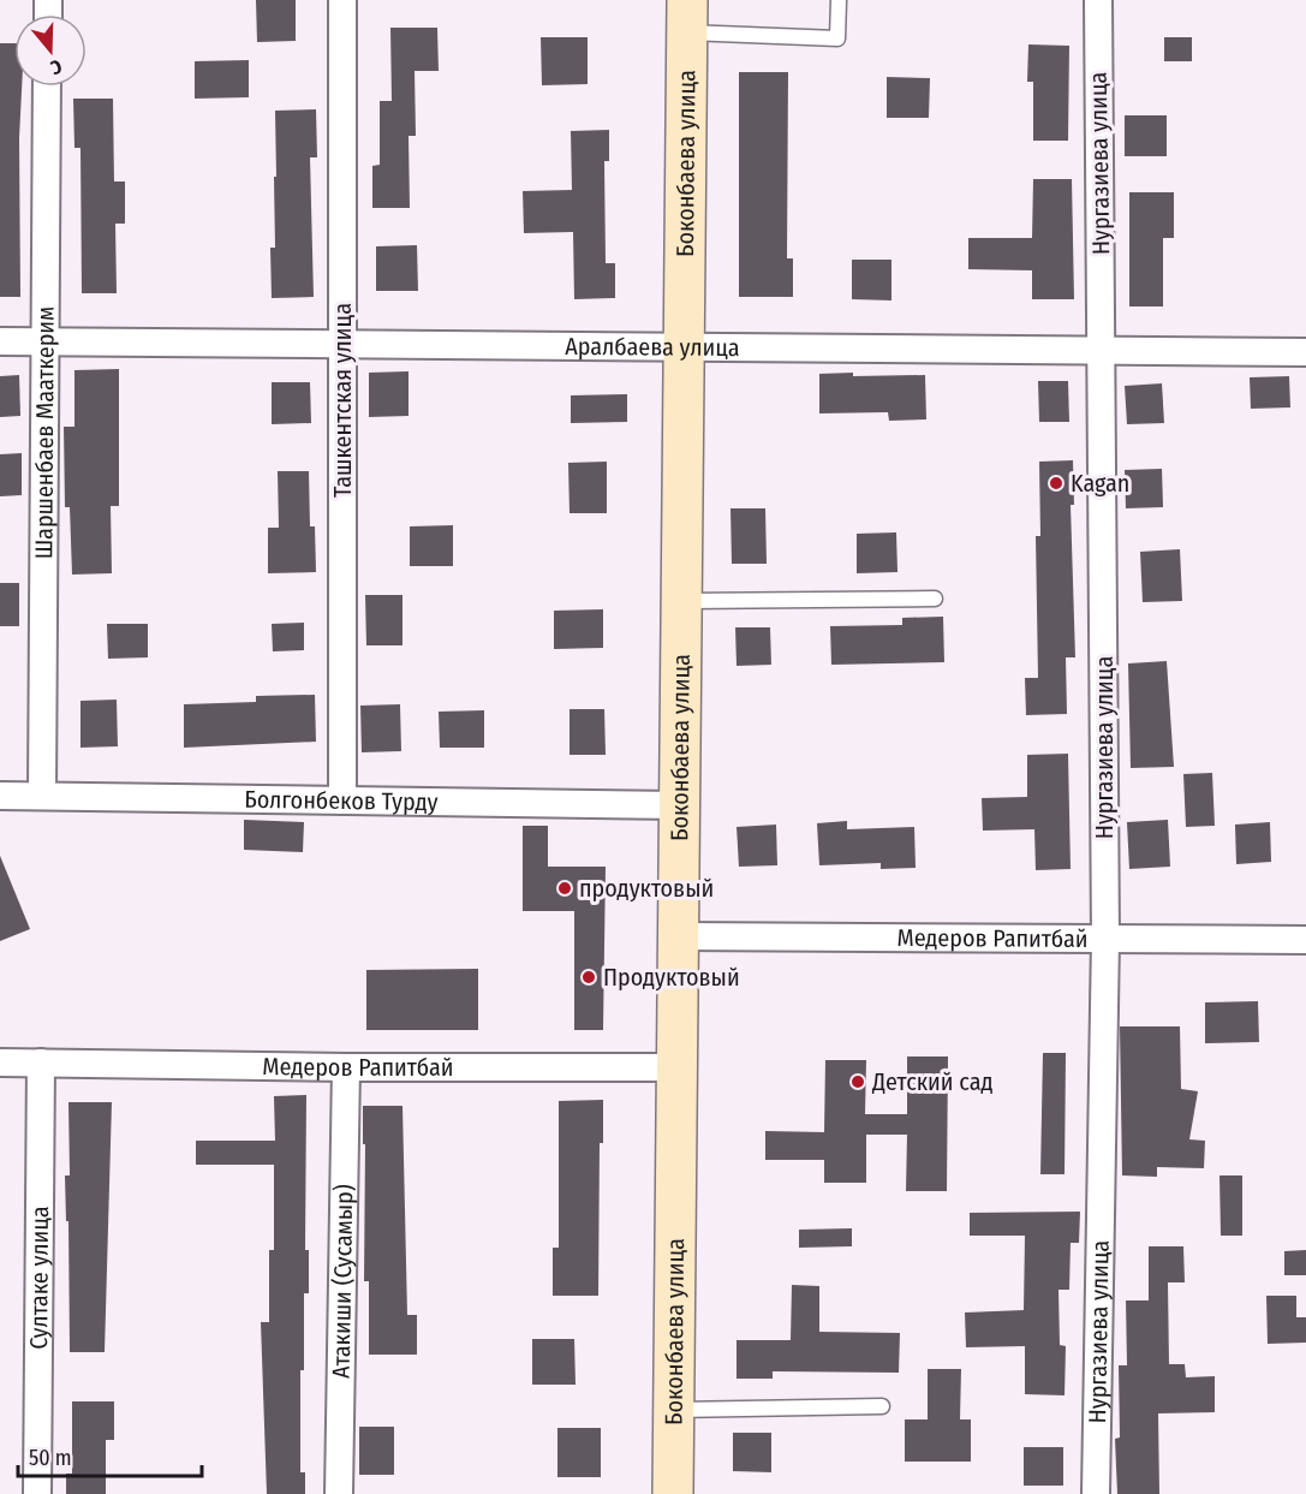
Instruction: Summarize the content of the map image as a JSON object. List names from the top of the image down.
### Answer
{
  "streets": {
    "street": [
      "Боконбаева улица",
      "Нургазиева улица",
      "Аралбаева улица",
      "Ташкентская улица",
      "Шаршенбаев Мааткерим",
      "Болгонбеков Турду",
      "Медеров Рапитбай",
      "Султаке улица",
      "Атакиши (Сусамыр)"
    ]
  },
  "crossings": [
    ["Боконбаева улица", "Аралбаева улица"],
    ["Боконбаева улица", "Болгонбеков Турду"],
    ["Боконбаева улица", "Медеров Рапитбай"],
    ["Нургазиева улица", "Аралбаева улица"],
    ["Нургазиева улица", "Медеров Рапитбай"],
    ["Аралбаева улица", "Ташкентская улица"],
    ["Аралбаева улица", "Шаршенбаев Мааткерим"],
    ["Ташкентская улица", "Болгонбеков Турду"],
    ["Шаршенбаев Мааткерим", "Болгонбеков Турду"],
    ["Медеров Рапитбай", "Султаке улица"],
    ["Медеров Рапитбай", "Атакиши (Сусамыр)"]
  ],
  "places": [
    "Kagan",
    "продуктовый",
    "Продуктовый",
    "Детский сад"
  ],
  "scale_bar": "50 m",
  "north": "bottom"
}
